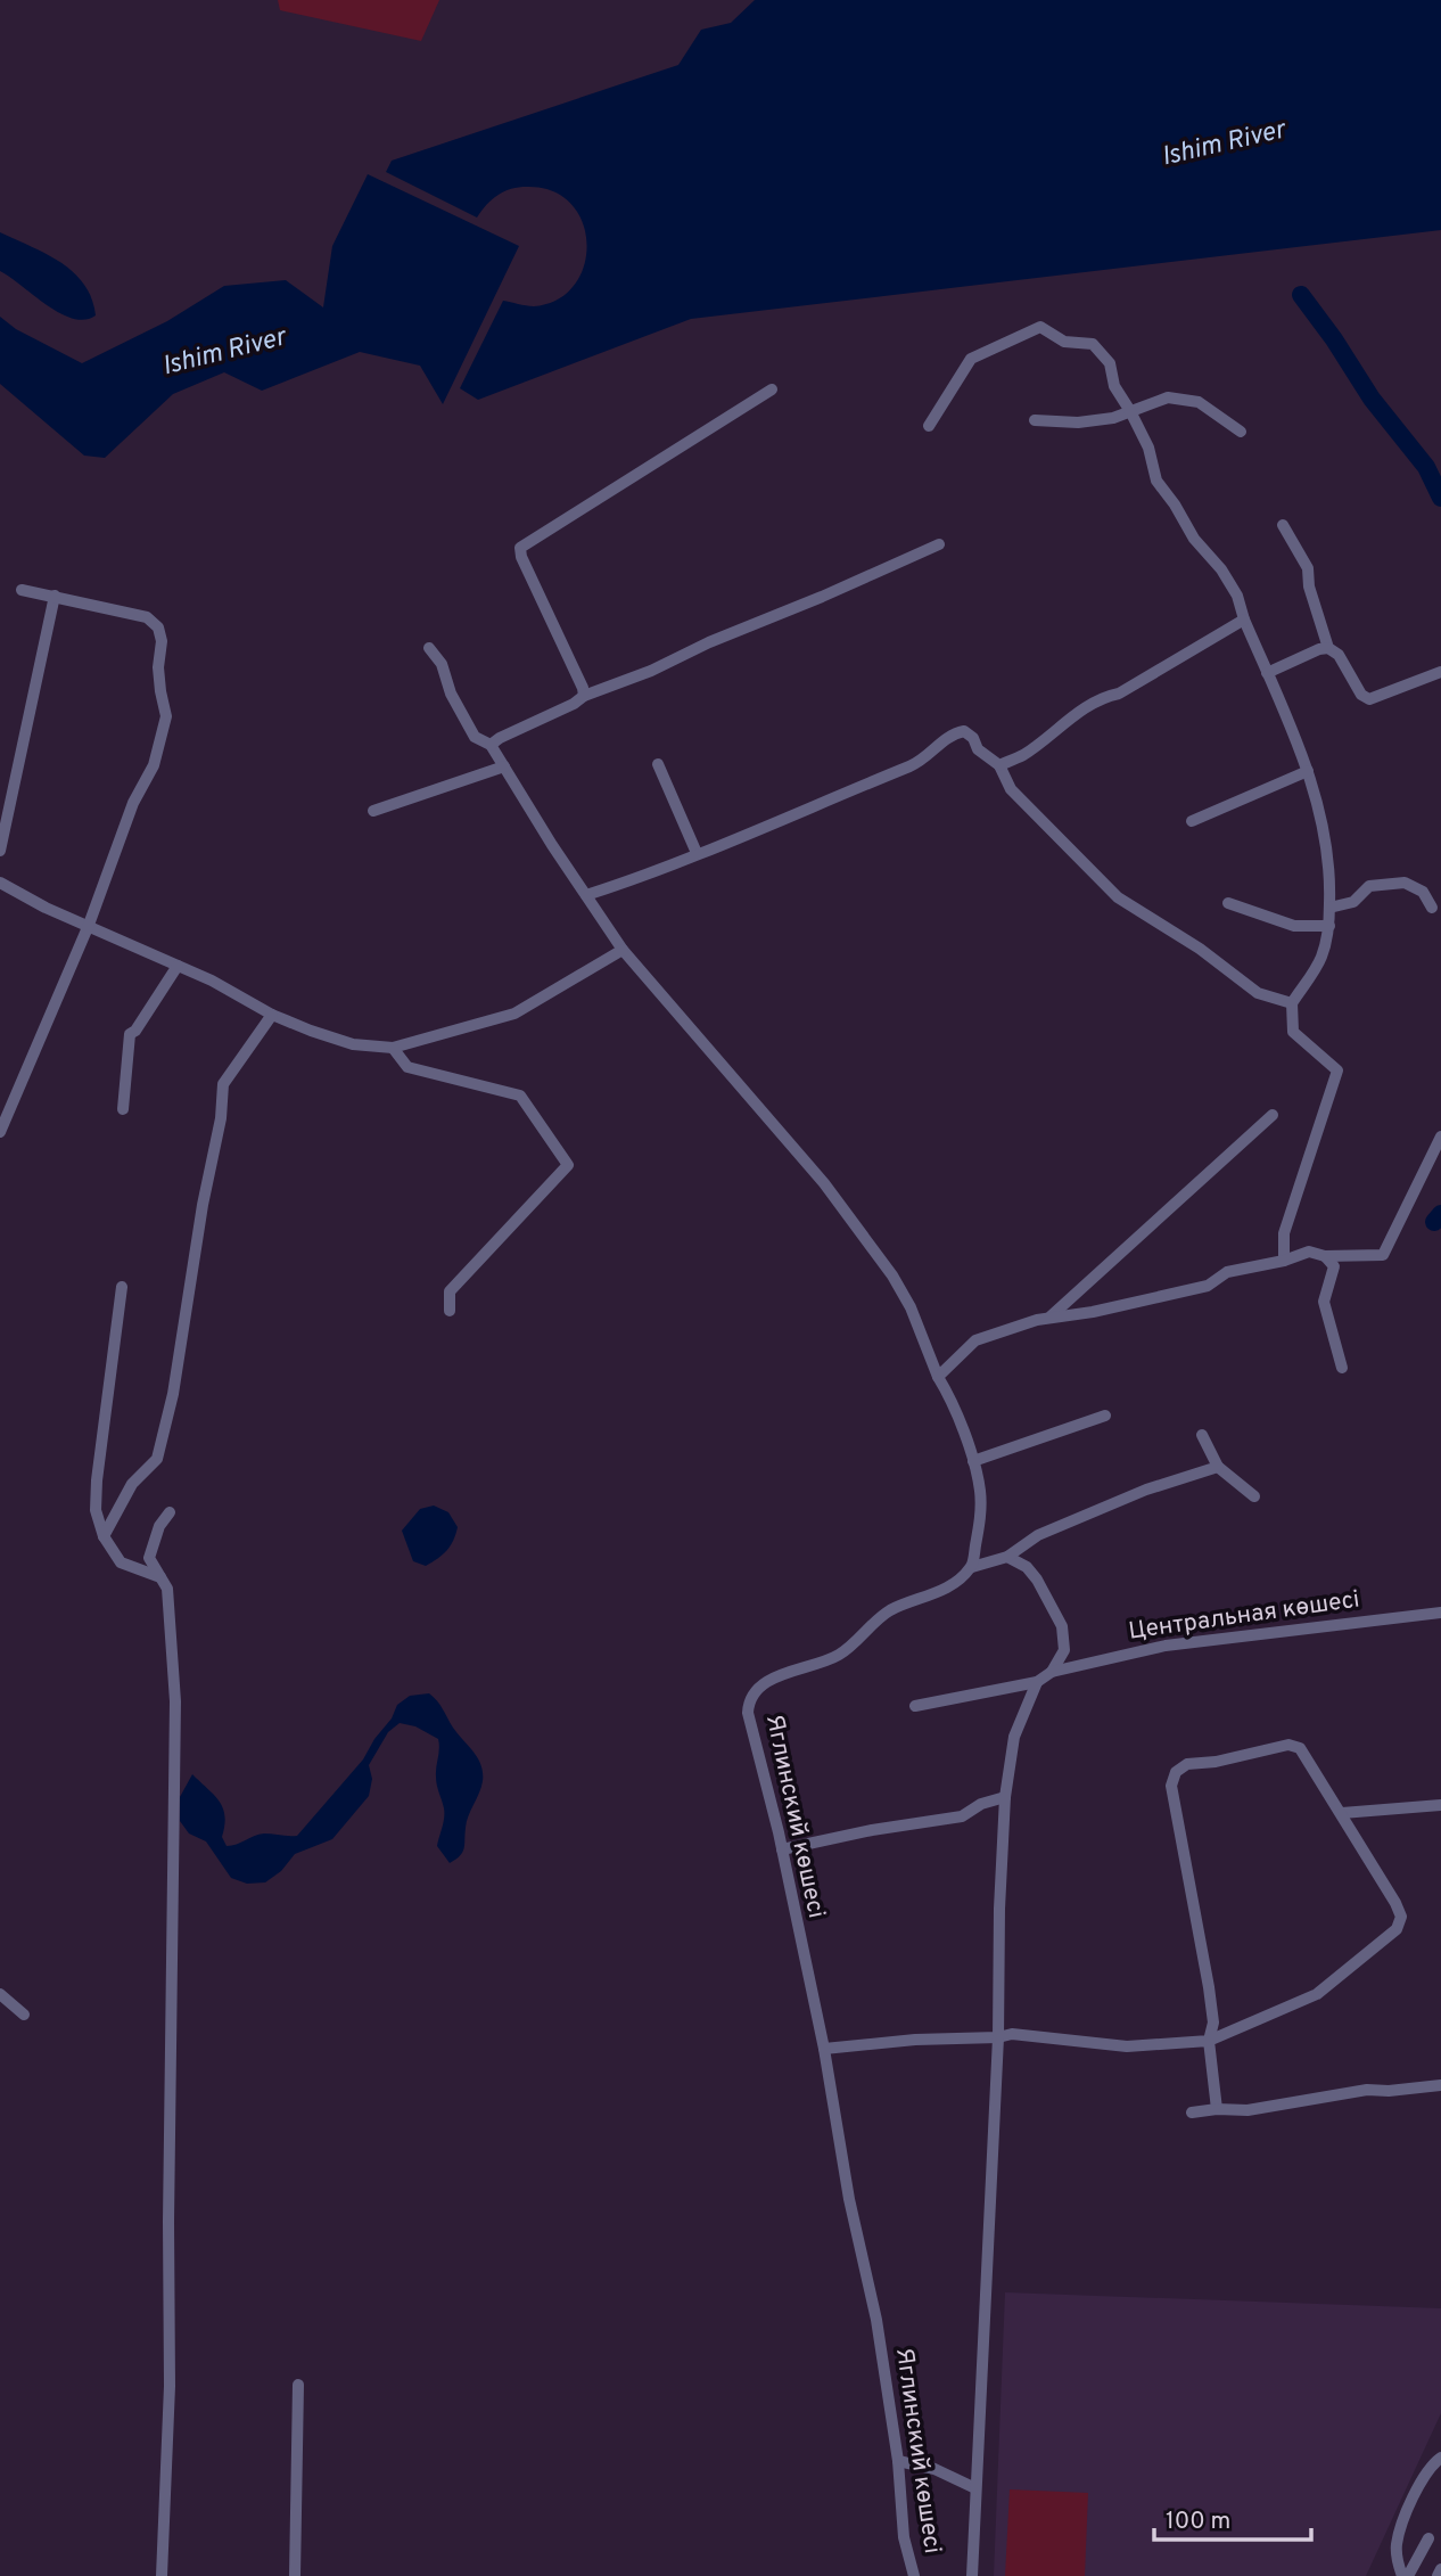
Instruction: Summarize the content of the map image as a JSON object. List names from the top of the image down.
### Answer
{
  "streets": {
    "street": ["Центральная көшесі", "Яглинский көшесі"]
  },
  "water": ["Ishim River"],
  "scale_bar": "100 m"
}
